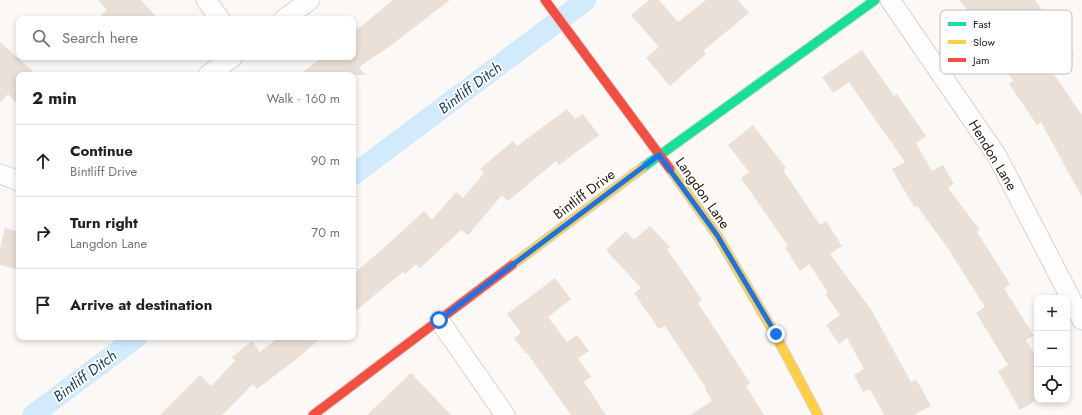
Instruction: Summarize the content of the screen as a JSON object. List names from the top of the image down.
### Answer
{
  "streets": {
    "street": ["Hendon Lane", "Langdon Lane", "Bintliff Drive"]
  },
  "crossings": [
    ["Langdon Lane", "Bintliff Drive"]
  ],
  "water": ["Bintliff Ditch"],
  "legend": ["Fast", "Slow", "Jam"],
  "page": {
    "search": "Search here",
    "heading": ["2 min", "Walk · 160 m"],
    "list": [
      ["Continue", "Bintliff Drive", "90 m"],
      ["Turn right", "Langdon Lane", "70 m"],
      "Arrive at destination"
    ],
    "map_buttons": ["+", "−"]
  }
}
